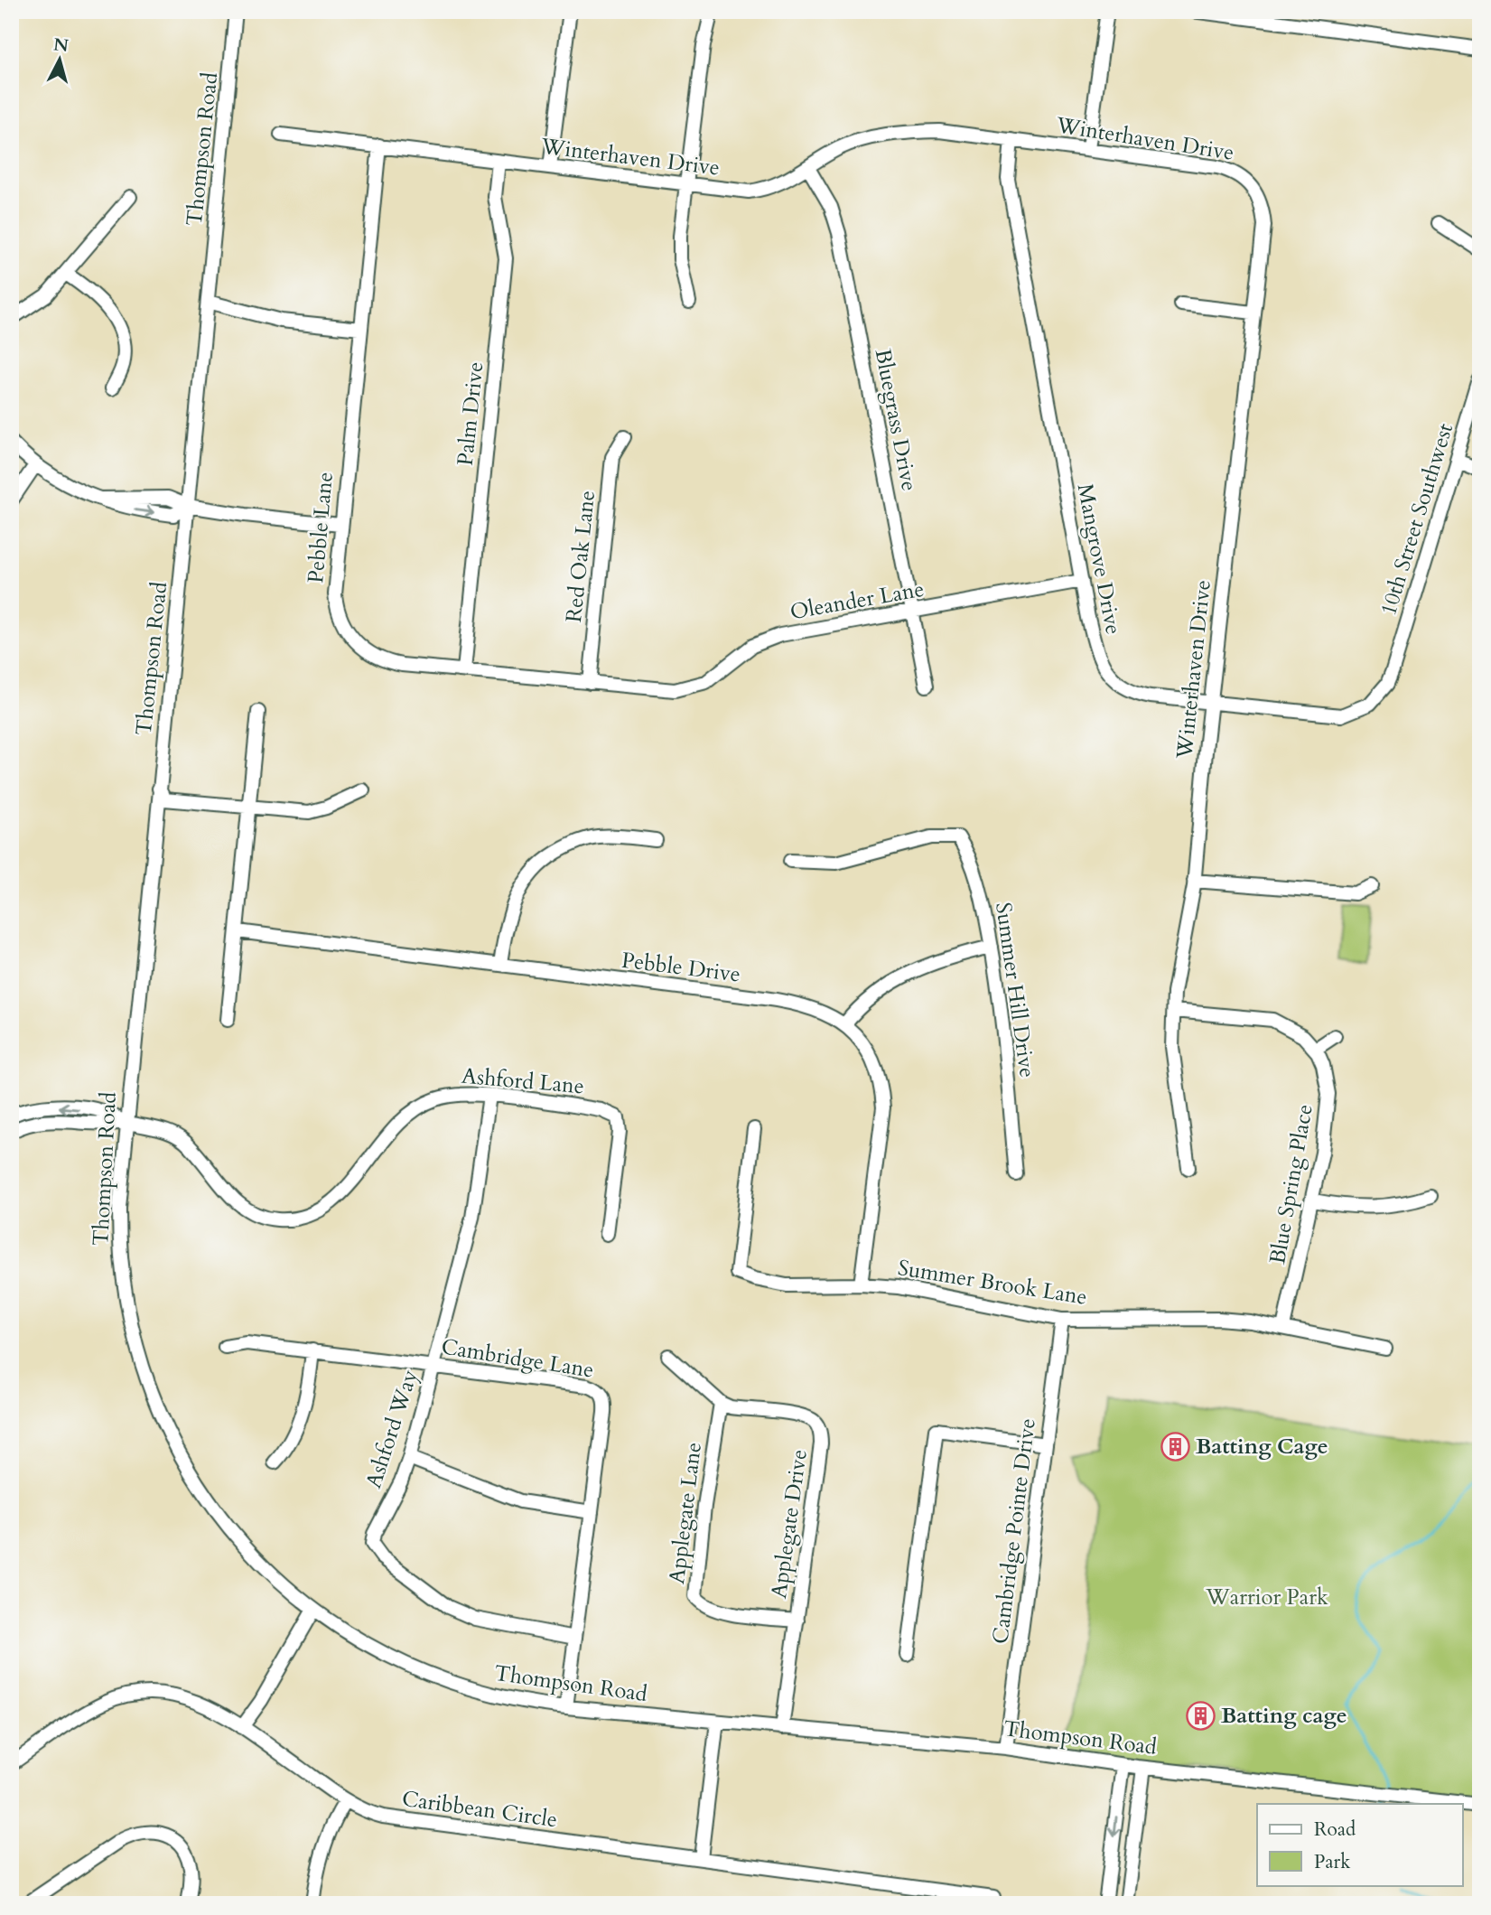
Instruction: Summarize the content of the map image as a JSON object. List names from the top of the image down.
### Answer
{
  "streets": {
    "street": [
      "Winterhaven Drive",
      "Thompson Road",
      "Palm Drive",
      "Bluegrass Drive",
      "10th Street Southwest",
      "Pebble Lane",
      "Red Oak Lane",
      "Mangrove Drive",
      "Oleander Lane",
      "Pebble Drive",
      "Summer Hill Drive",
      "Ashford Lane",
      "Blue Spring Place",
      "Summer Brook Lane",
      "Cambridge Lane",
      "Ashford Way",
      "Applegate Lane",
      "Applegate Drive",
      "Cambridge Pointe Drive",
      "Caribbean Circle"
    ]
  },
  "crossings": [
    ["Winterhaven Drive", "Palm Drive"],
    ["Winterhaven Drive", "Bluegrass Drive"],
    ["Winterhaven Drive", "Pebble Lane"],
    ["Winterhaven Drive", "Mangrove Drive"],
    ["Thompson Road", "Ashford Lane"],
    ["Thompson Road", "Cambridge Lane"],
    ["Thompson Road", "Applegate Drive"],
    ["Thompson Road", "Cambridge Pointe Drive"],
    ["Palm Drive", "Pebble Lane"],
    ["Bluegrass Drive", "Oleander Lane"],
    ["10th Street Southwest", "Mangrove Drive"],
    ["Pebble Lane", "Red Oak Lane"],
    ["Pebble Lane", "Oleander Lane"],
    ["Mangrove Drive", "Oleander Lane"],
    ["Pebble Drive", "Summer Brook Lane"],
    ["Ashford Lane", "Ashford Way"],
    ["Blue Spring Place", "Summer Brook Lane"],
    ["Summer Brook Lane", "Cambridge Pointe Drive"],
    ["Cambridge Lane", "Ashford Way"],
    ["Applegate Lane", "Applegate Drive"]
  ],
  "parks": ["Warrior Park"],
  "places": {
    "building": ["Batting Cage", "Batting cage"]
  },
  "legend": ["Road", "Park"],
  "north": "top"
}
